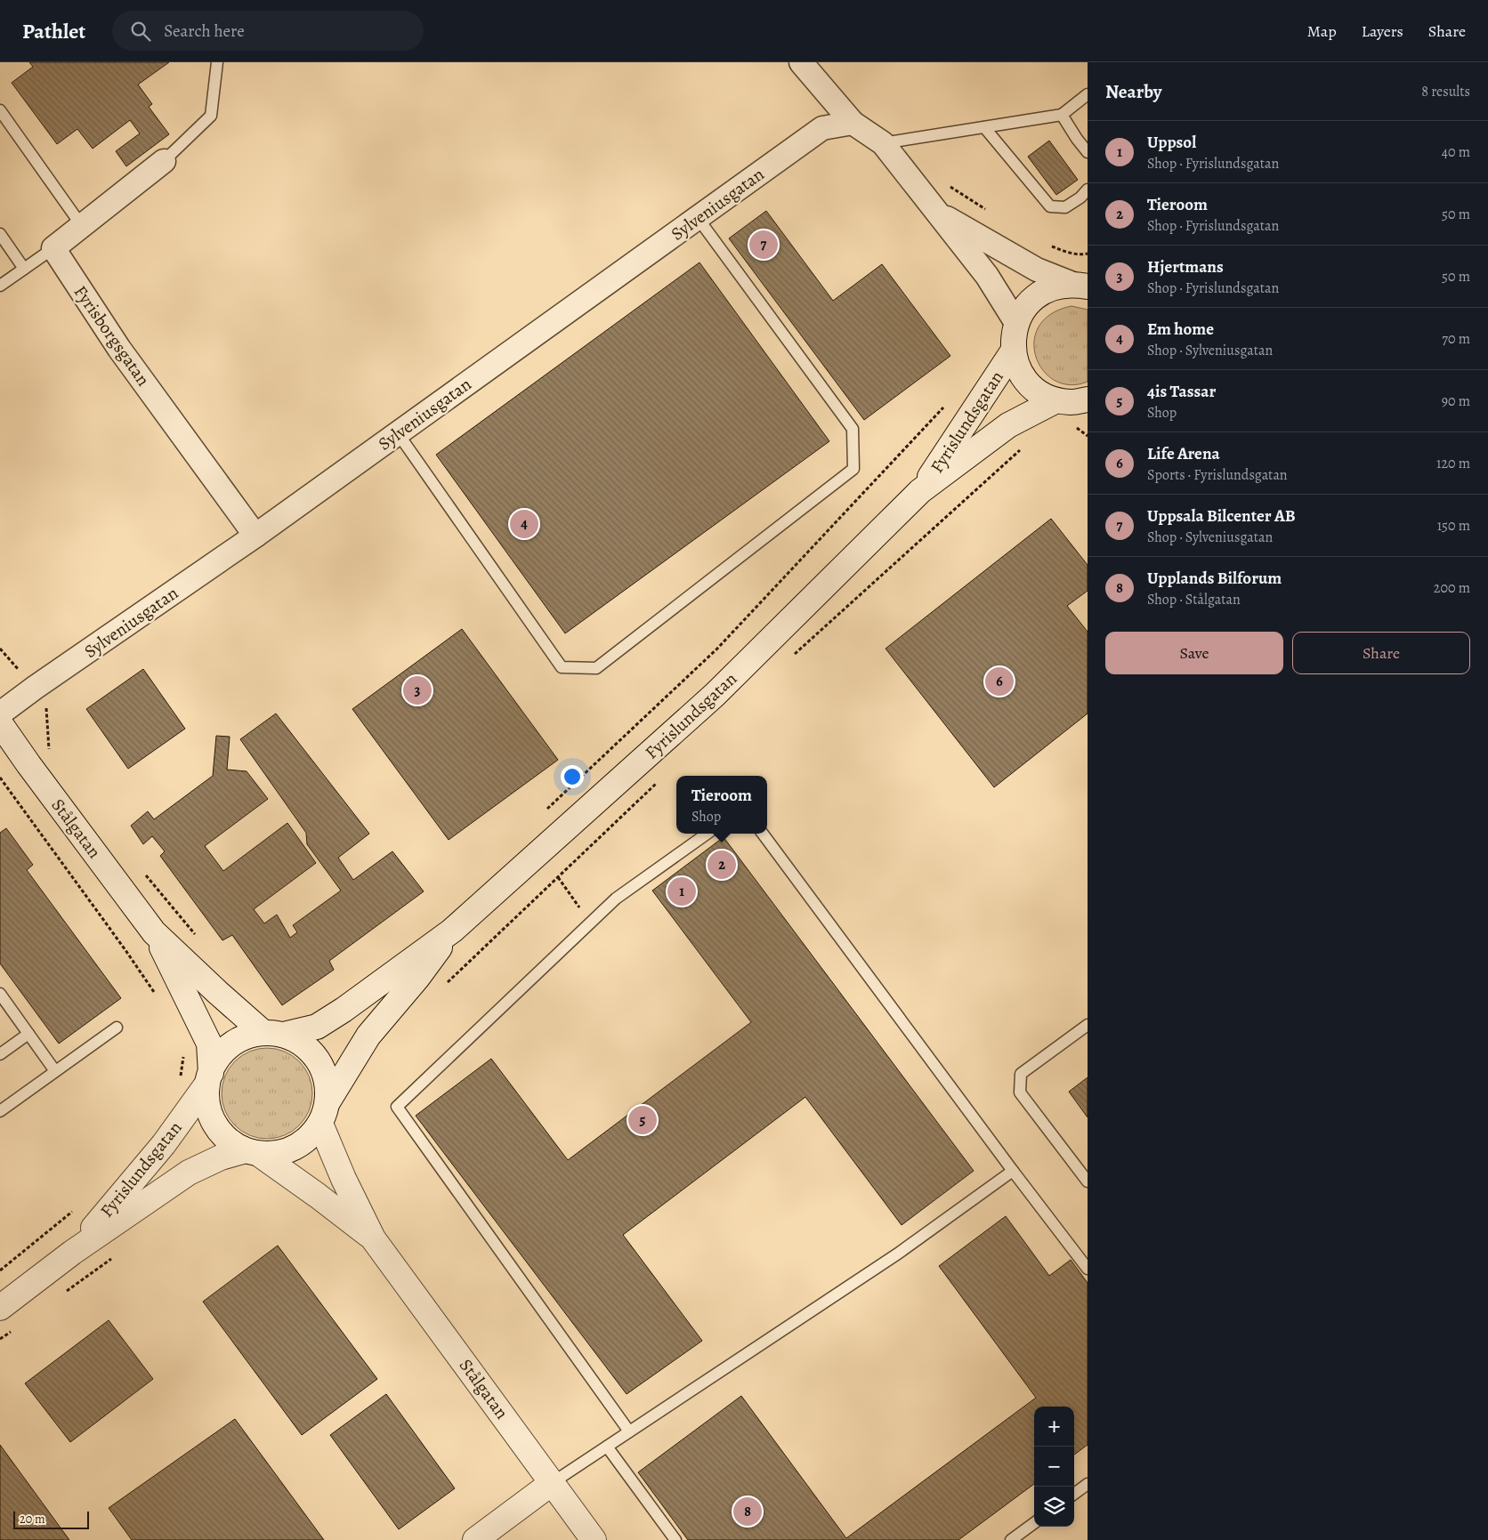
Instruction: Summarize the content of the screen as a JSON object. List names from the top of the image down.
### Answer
{
  "streets": {
    "main road": ["Fyrislundsgatan", "Stålgatan"],
    "street": ["Sylveniusgatan", "Fyrisborgsgatan"]
  },
  "crossings": [
    ["Sylveniusgatan", "Fyrisborgsgatan"],
    ["Fyrislundsgatan", "Stålgatan"]
  ],
  "scale_bar": "20 m",
  "page": {
    "header": "Pathlet",
    "search": "Search here",
    "nav": ["Map", "Layers", "Share"],
    "heading": ["Nearby", "8 results"],
    "list": [
      {
        "mark": "1",
        "name": "Uppsol",
        "note": "Shop · Fyrislundsgatan",
        "value": "40 m"
      },
      {
        "mark": "2",
        "name": "Tieroom",
        "note": "Shop · Fyrislundsgatan",
        "value": "50 m"
      },
      {
        "mark": "3",
        "name": "Hjertmans",
        "note": "Shop · Fyrislundsgatan",
        "value": "50 m"
      },
      {
        "mark": "4",
        "name": "Em home",
        "note": "Shop · Sylveniusgatan",
        "value": "70 m"
      },
      {
        "mark": "5",
        "name": "4is Tassar",
        "note": "Shop",
        "value": "90 m"
      },
      {
        "mark": "6",
        "name": "Life Arena",
        "note": "Sports · Fyrislundsgatan",
        "value": "120 m"
      },
      {
        "mark": "7",
        "name": "Uppsala Bilcenter AB",
        "note": "Shop · Sylveniusgatan",
        "value": "150 m"
      },
      {
        "mark": "8",
        "name": "Upplands Bilforum",
        "note": "Shop · Stålgatan",
        "value": "200 m"
      }
    ],
    "pins": [
      "7",
      "4",
      "6",
      "3",
      "2",
      "1",
      "5",
      "8"
    ],
    "buttons": ["Save", "Share"],
    "popup": ["Tieroom", "Shop"],
    "map_buttons": ["+", "−"],
    "scale": "20 m"
  }
}
